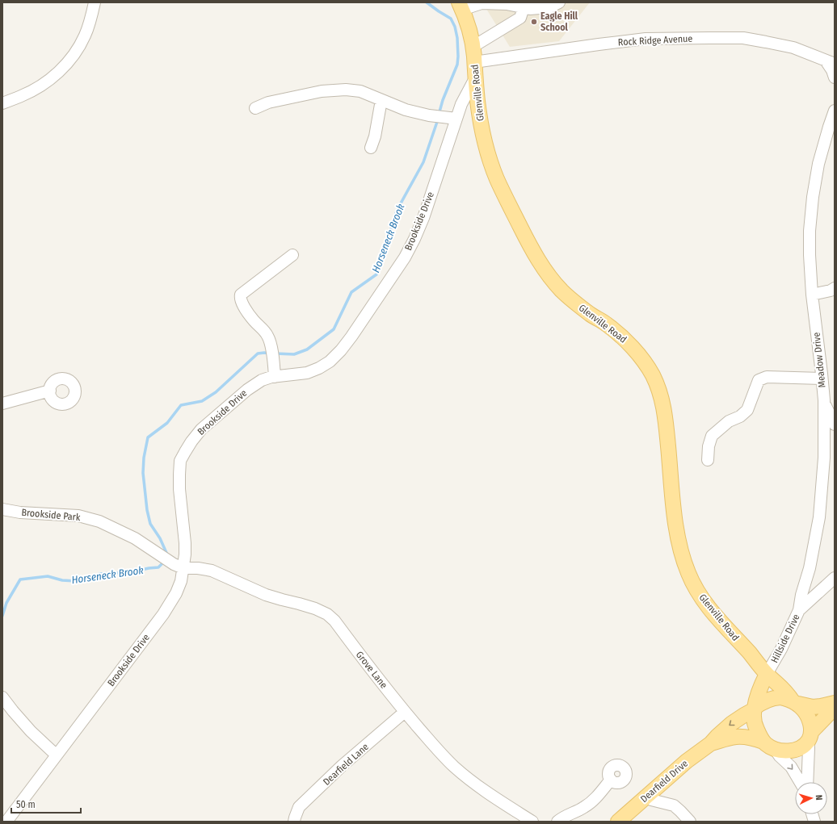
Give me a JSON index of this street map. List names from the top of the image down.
{
  "streets": {
    "main road": ["Glenville Road", "Dearfield Drive"],
    "street": [
      "Rock Ridge Avenue",
      "Brookside Drive",
      "Meadow Drive",
      "Brookside Park",
      "Hillside Drive",
      "Grove Lane",
      "Dearfield Lane"
    ]
  },
  "crossings": [
    ["Rock Ridge Avenue", "Glenville Road"],
    ["Glenville Road", "Brookside Drive"],
    ["Glenville Road", "Hillside Drive"],
    ["Glenville Road", "Dearfield Drive"],
    ["Brookside Drive", "Brookside Park"],
    ["Brookside Drive", "Grove Lane"],
    ["Meadow Drive", "Hillside Drive"],
    ["Brookside Park", "Grove Lane"],
    ["Grove Lane", "Dearfield Lane"]
  ],
  "water": ["Horseneck Brook"],
  "places": ["Eagle Hill School"],
  "scale_bar": "50 m",
  "north": "right"
}
